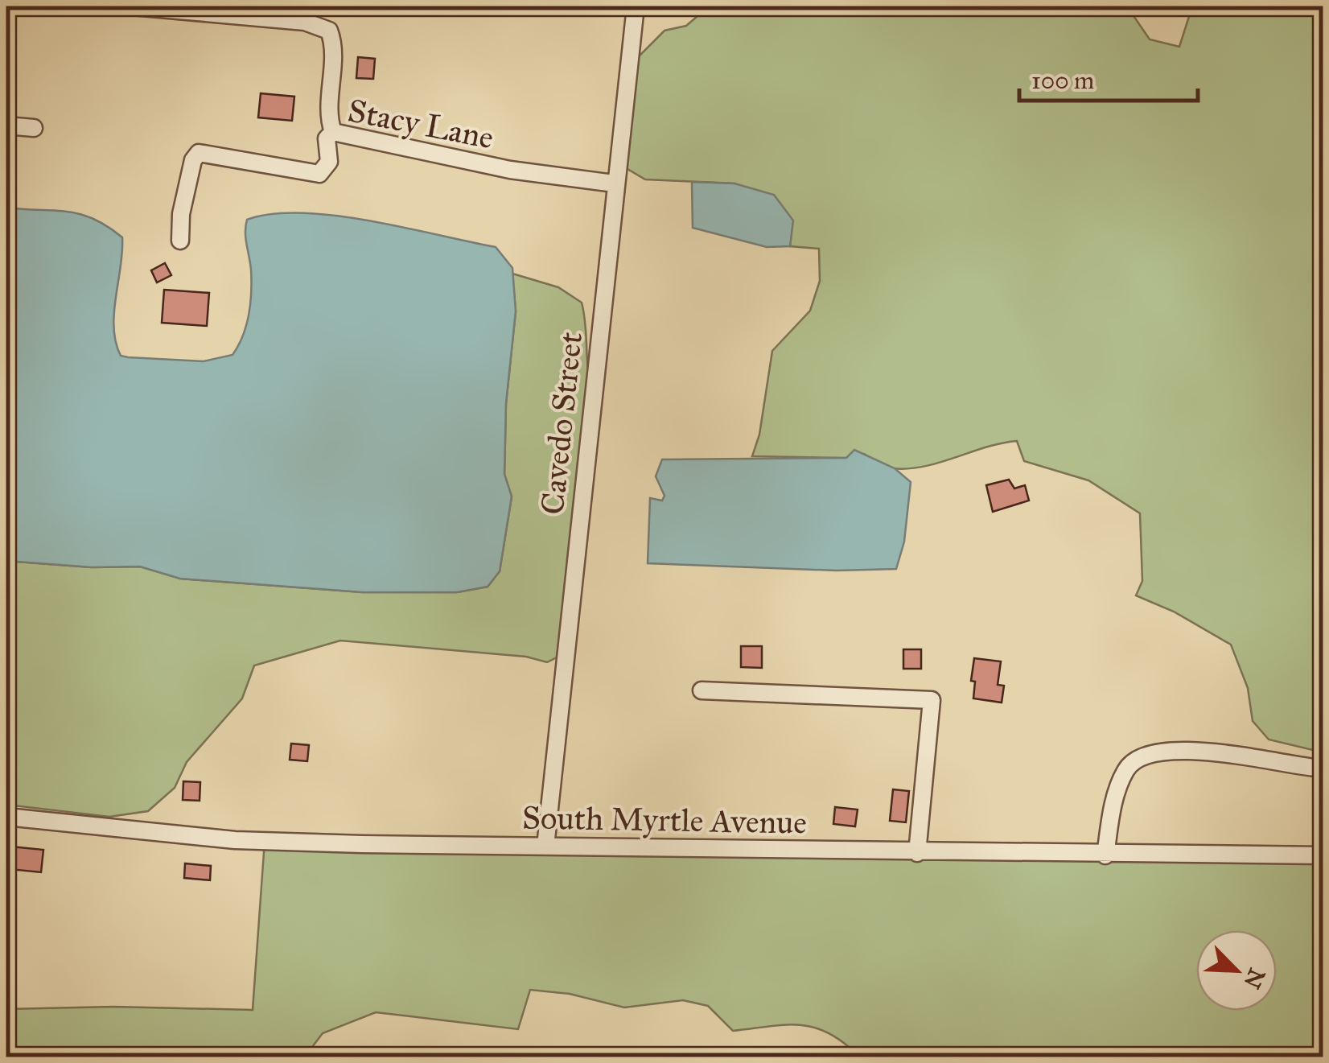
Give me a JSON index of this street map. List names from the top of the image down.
{
  "streets": {
    "street": ["Stacy Lane", "Cavedo Street", "South Myrtle Avenue"]
  },
  "crossings": [
    ["Stacy Lane", "Cavedo Street"],
    ["Cavedo Street", "South Myrtle Avenue"]
  ],
  "scale_bar": "100 m",
  "north": "bottom right"
}
